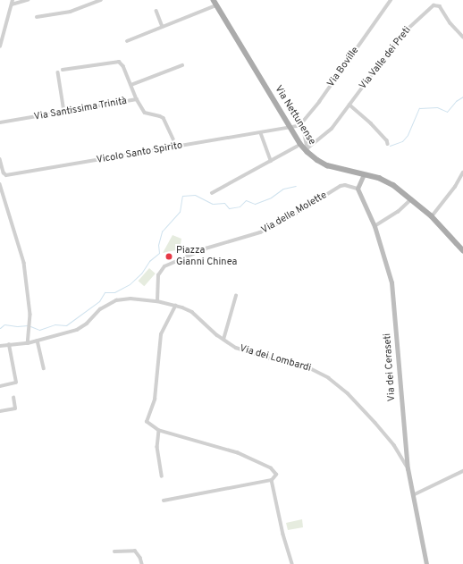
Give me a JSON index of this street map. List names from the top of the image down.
{
  "streets": {
    "main road": ["Via Nettunense"],
    "street": [
      "Via Valle dei Preti",
      "Via Boville",
      "Via Santissima Trinità",
      "Vicolo Santo Spirito",
      "Via delle Molette",
      "Via dei Lombardi",
      "Via dei Ceraseti"
    ]
  },
  "crossings": [
    ["Via Valle dei Preti", "Via Nettunense"],
    ["Via Santissima Trinità", "Vicolo Santo Spirito"],
    ["Via Nettunense", "Vicolo Santo Spirito"],
    ["Via delle Molette", "Via dei Lombardi"],
    ["Via delle Molette", "Via dei Ceraseti"],
    ["Via dei Lombardi", "Via dei Ceraseti"]
  ],
  "places": ["Piazza Gianni Chinea"]
}
